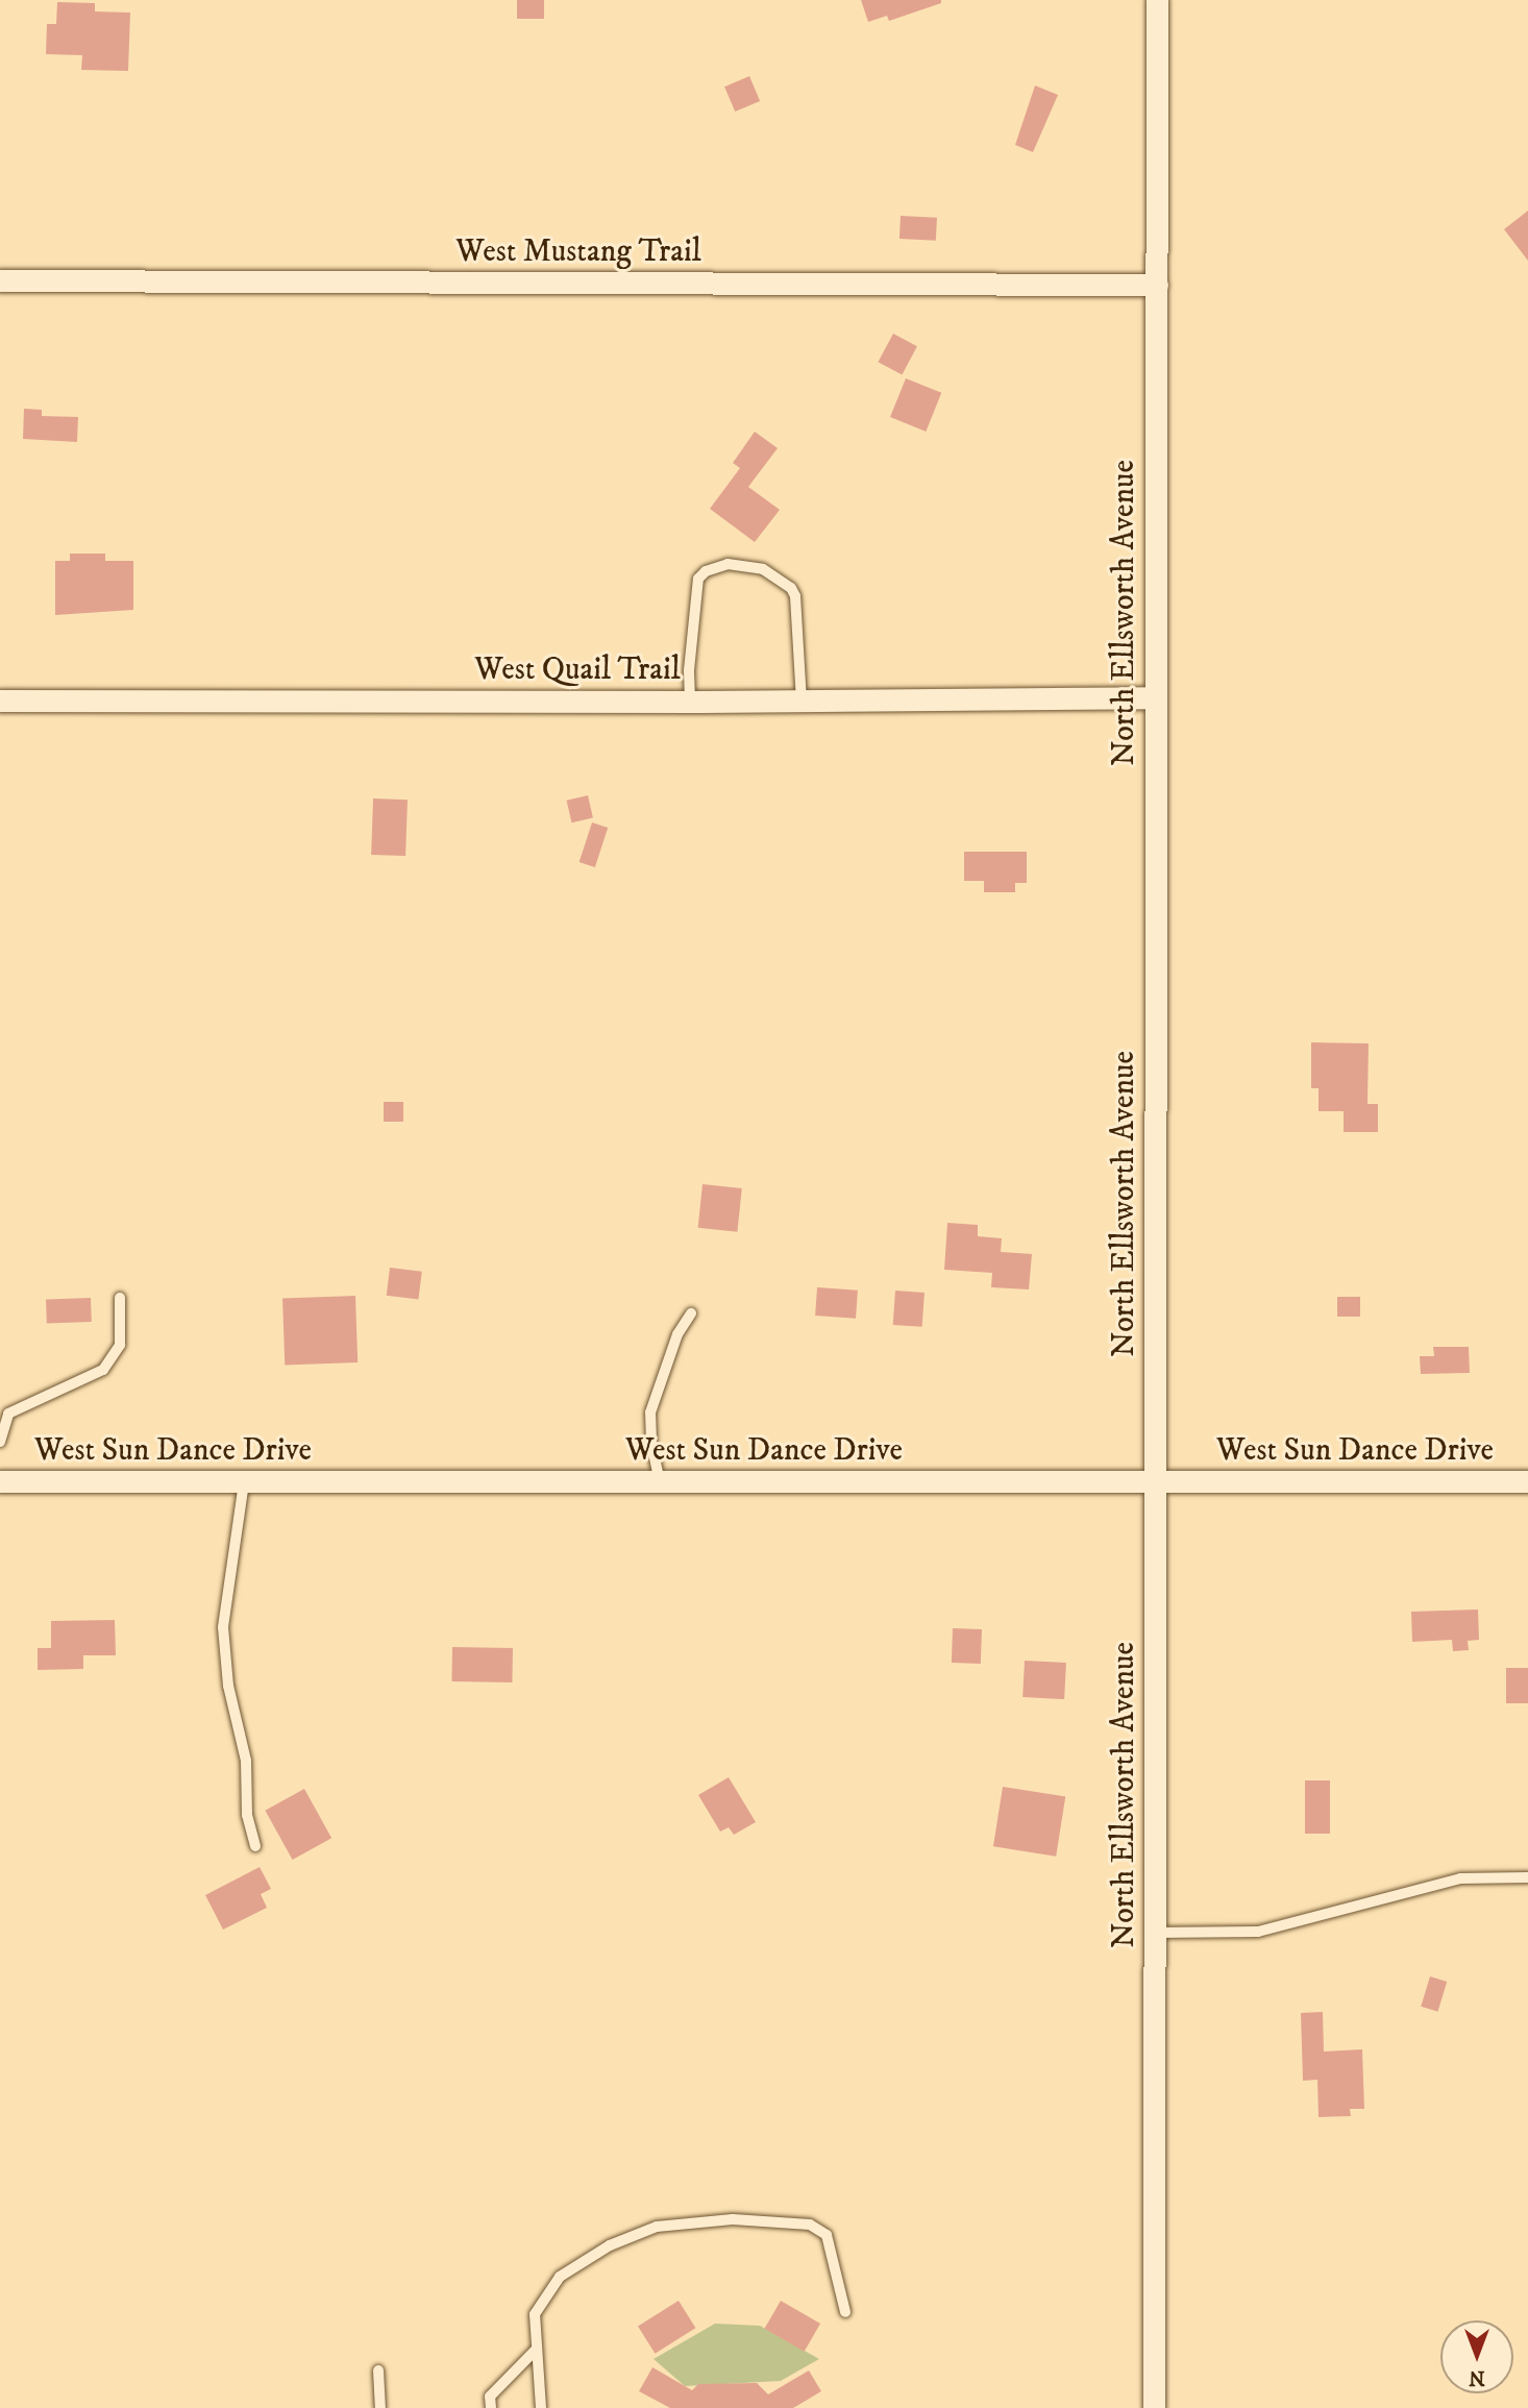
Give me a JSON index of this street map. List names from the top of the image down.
{
  "streets": {
    "street": [
      "West Mustang Trail",
      "North Ellsworth Avenue",
      "West Quail Trail",
      "West Sun Dance Drive"
    ]
  },
  "crossings": [
    ["West Mustang Trail", "North Ellsworth Avenue"],
    ["North Ellsworth Avenue", "West Quail Trail"],
    ["North Ellsworth Avenue", "West Sun Dance Drive"]
  ],
  "north": "bottom"
}
